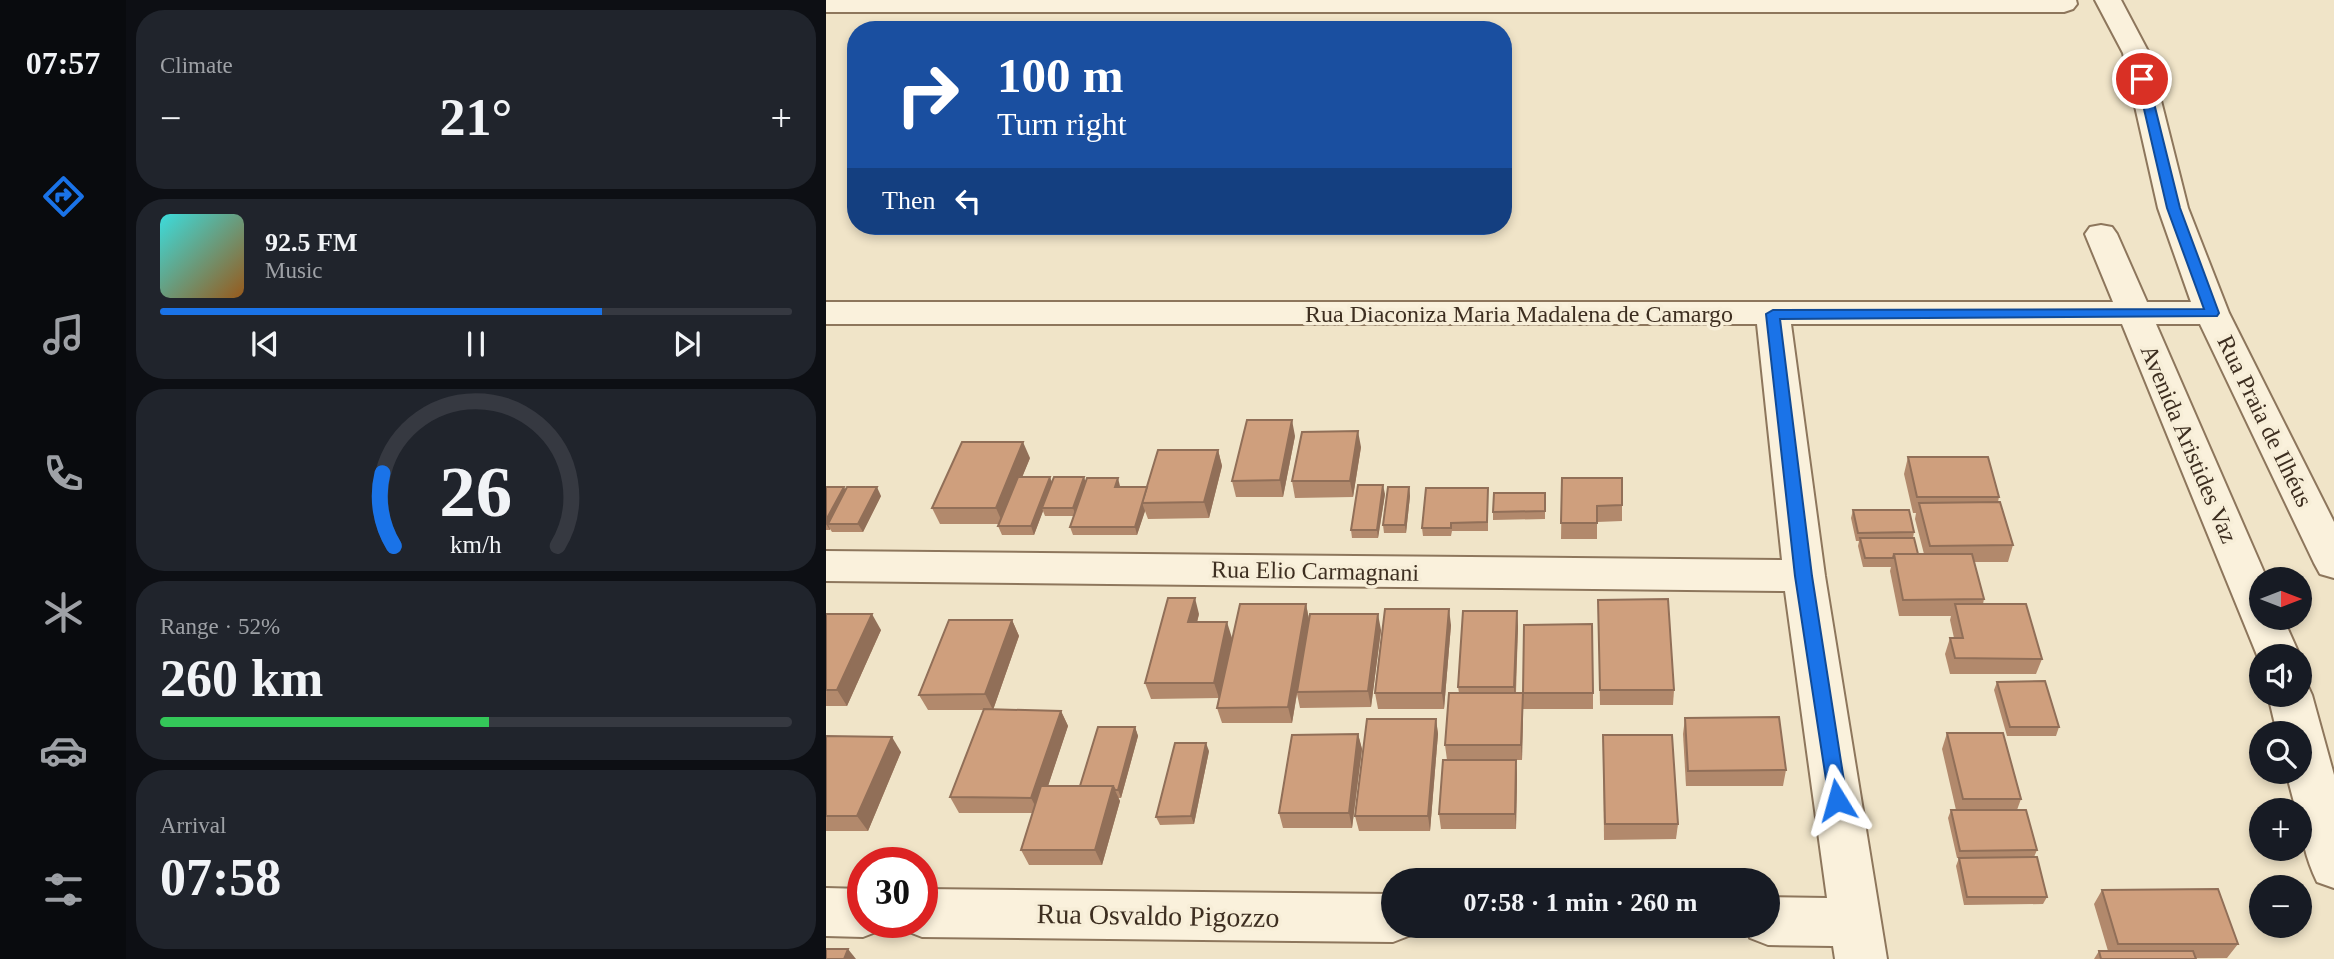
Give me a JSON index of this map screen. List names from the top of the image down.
{
  "streets": {
    "street": [
      "Rua Diaconiza Maria Madalena de Camargo",
      "Rua Praia de Ilhéus",
      "Avenida Aristides Vaz",
      "Rua Elio Carmagnani",
      "Rua Osvaldo Pigozzo"
    ]
  },
  "crossings": [
    ["Rua Diaconiza Maria Madalena de Camargo", "Rua Praia de Ilhéus"],
    ["Rua Diaconiza Maria Madalena de Camargo", "Avenida Aristides Vaz"]
  ],
  "north": "right",
  "page": {
    "tabs": "07:57",
    "tile": [
      "Climate",
      ["Range · 52%", "260 km"],
      ["Arrival", "07:58"]
    ],
    "turn": ["100 m", "Turn right"],
    "heat": ["−", "21°", "+"],
    "then": "Then",
    "song": ["92.5 FM", "Music"],
    "map_buttons": ["+", "−"],
    "limit": "30",
    "trip": "07:58 · 1 min · 260 m",
    "gauge": ["26", "km/h"]
  }
}
